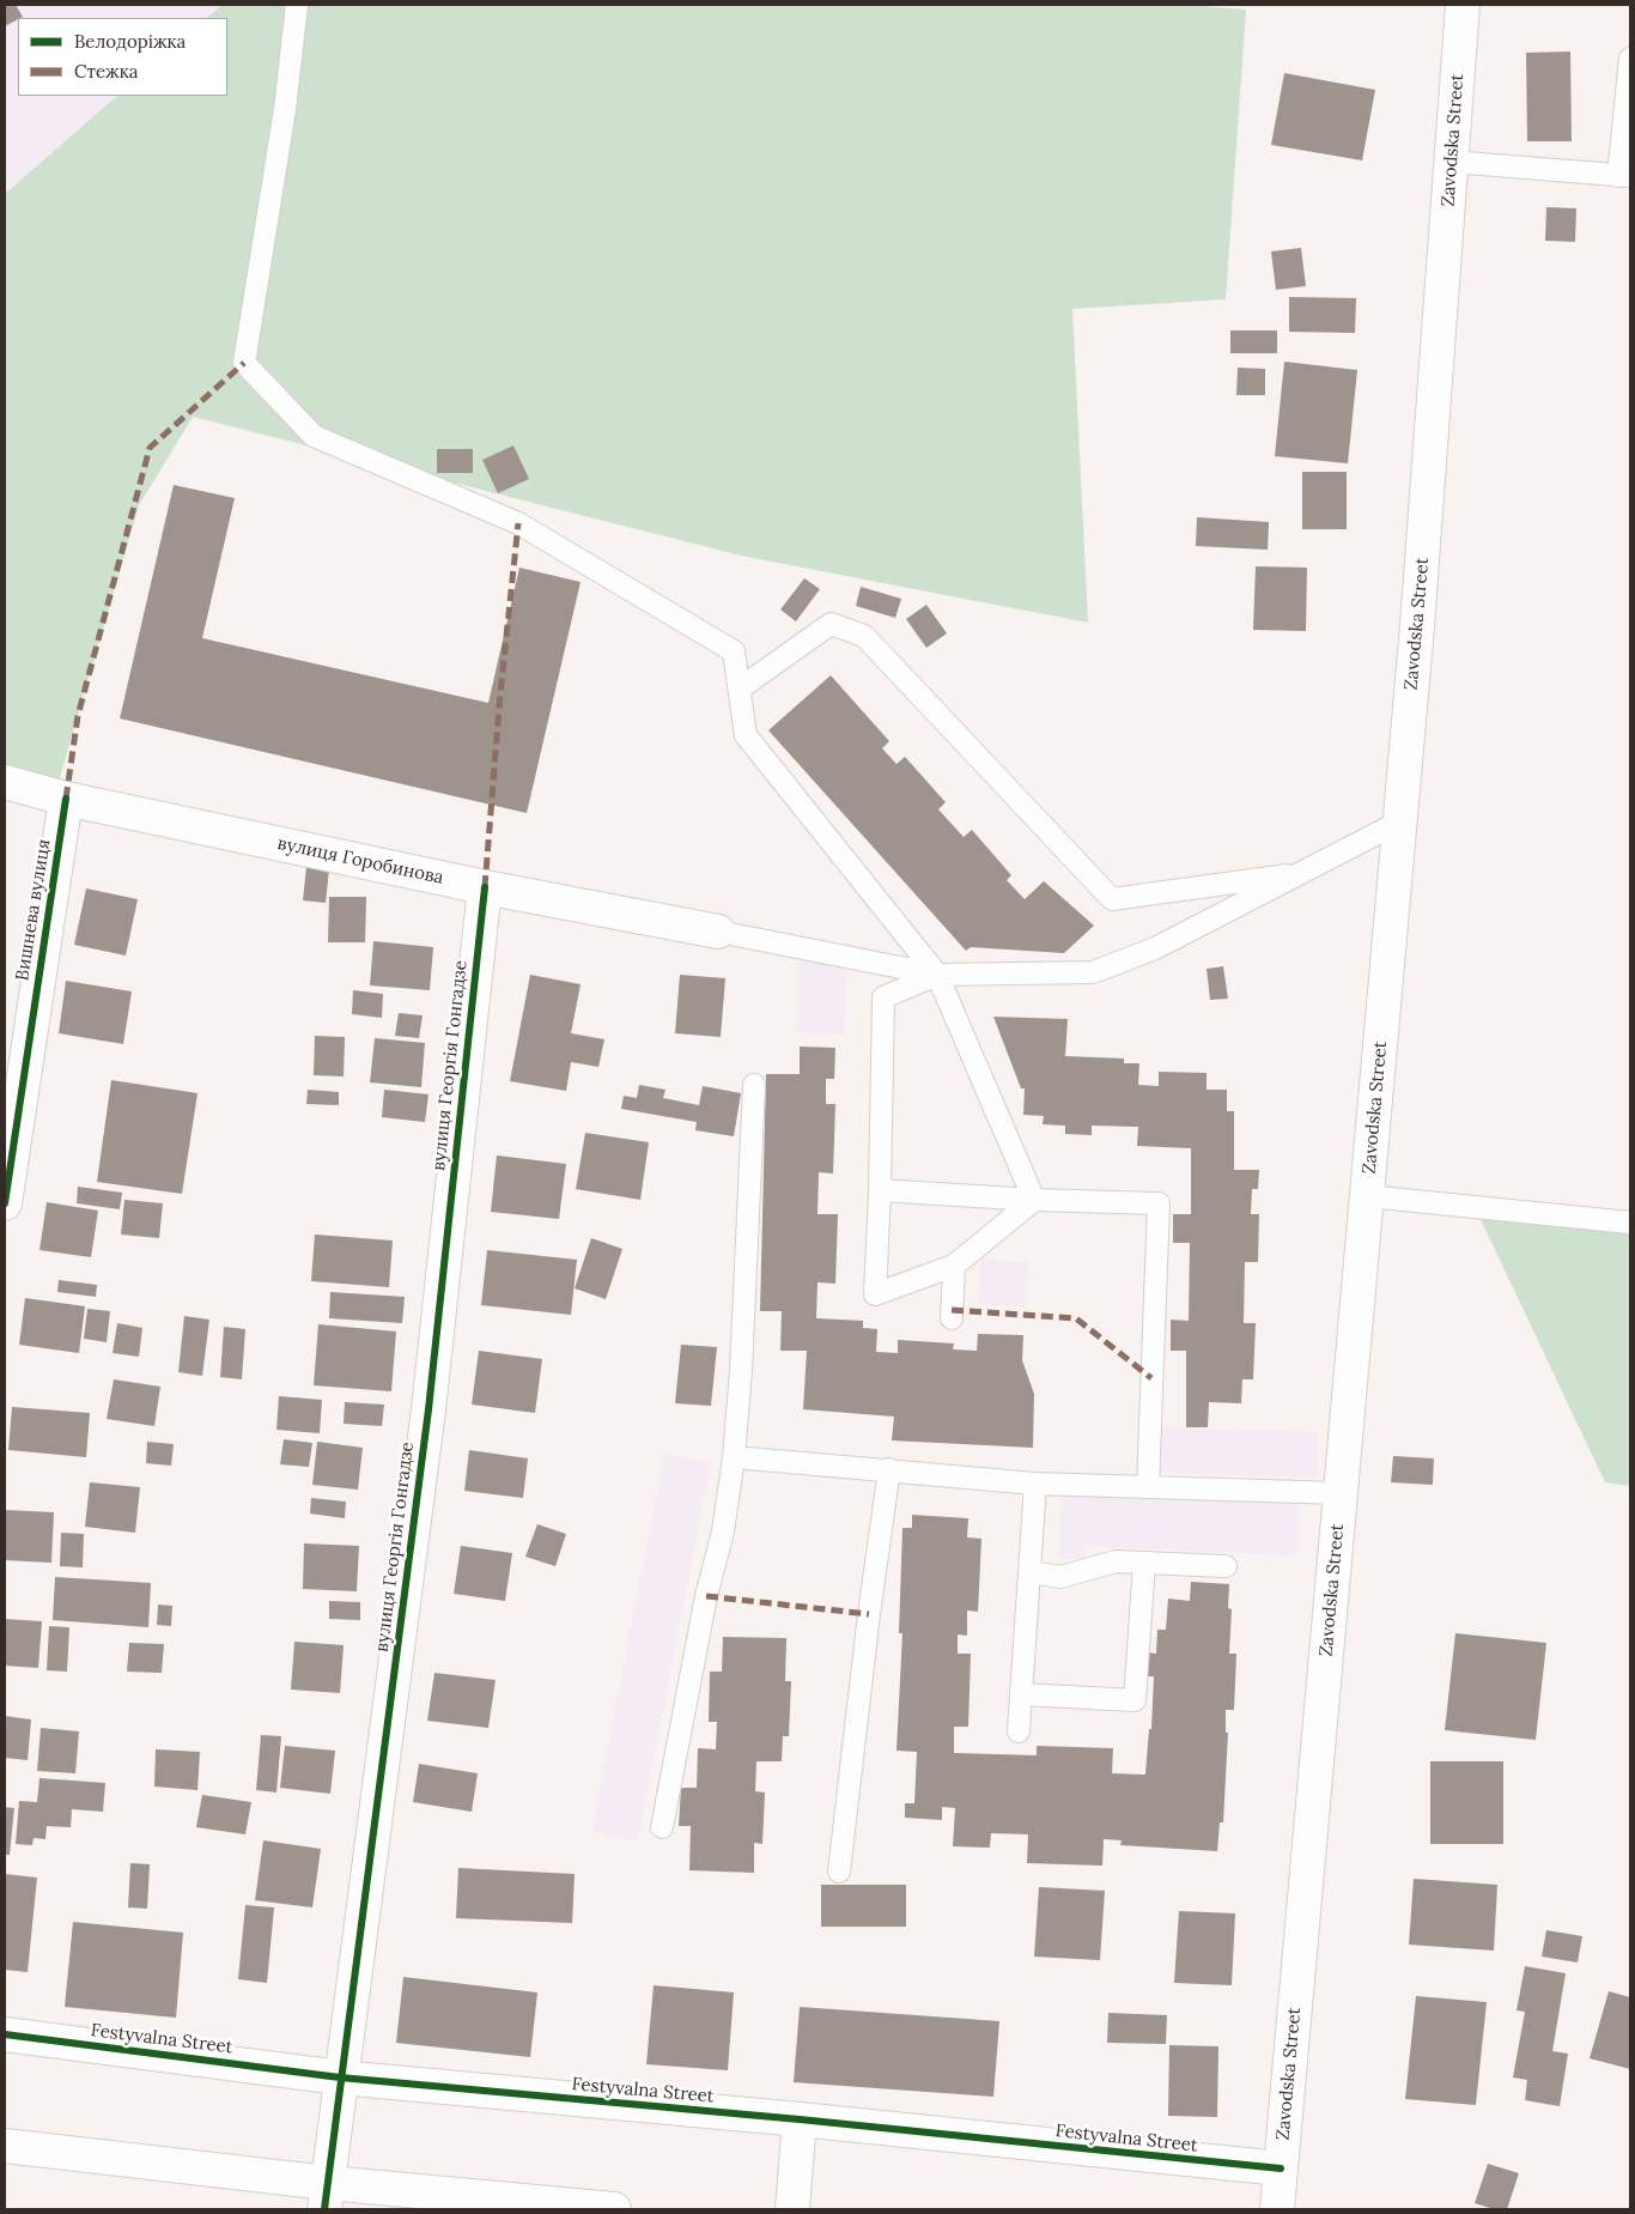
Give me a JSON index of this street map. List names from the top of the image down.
{
  "streets": {
    "street": [
      "Zavodska Street",
      "вулиця Горобинова",
      "Вишнева вулиця",
      "вулиця Георгія Гонгадзе",
      "Festyvalna Street"
    ]
  },
  "crossings": [
    ["Zavodska Street", "Festyvalna Street"],
    ["вулиця Горобинова", "Вишнева вулиця"],
    ["вулиця Горобинова", "вулиця Георгія Гонгадзе"],
    ["вулиця Георгія Гонгадзе", "Festyvalna Street"]
  ],
  "legend": ["Велодоріжка", "Стежка"]
}
